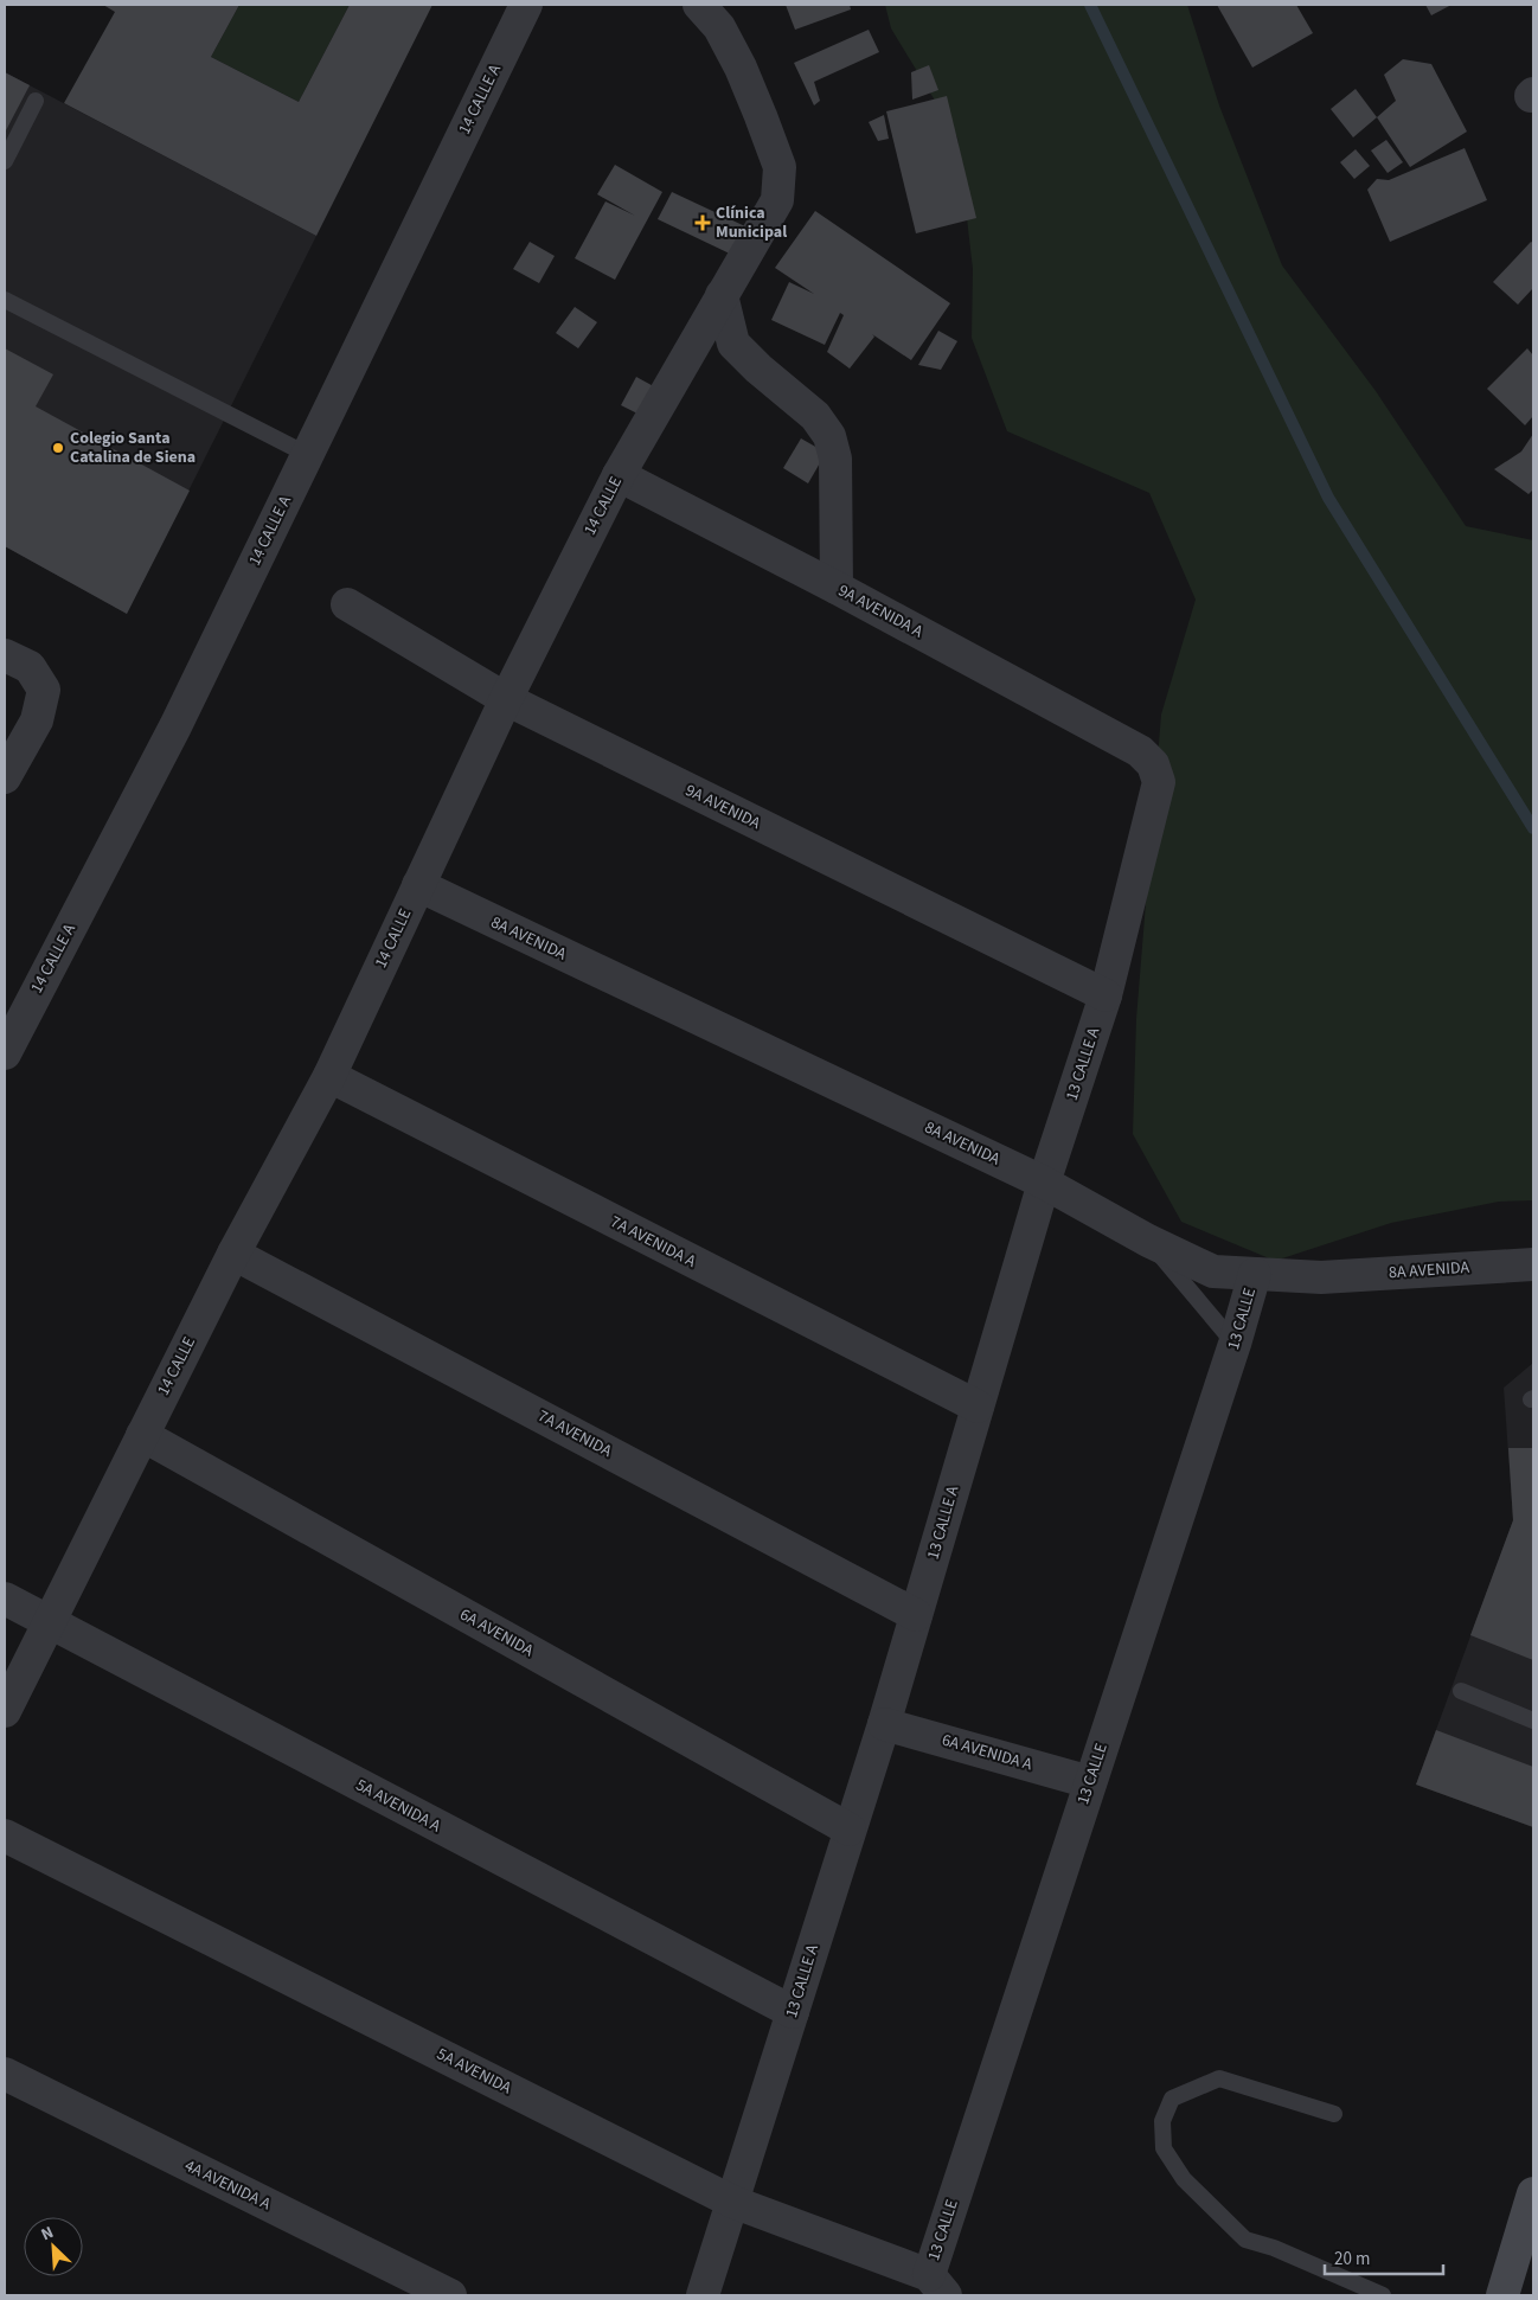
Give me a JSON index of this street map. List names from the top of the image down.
{
  "streets": {
    "street": [
      "14 CALLE A",
      "14 CALLE",
      "9A AVENIDA A",
      "9A AVENIDA",
      "8A AVENIDA",
      "13 CALLE A",
      "7A AVENIDA A",
      "13 CALLE",
      "7A AVENIDA",
      "6A AVENIDA",
      "6A AVENIDA A",
      "5A AVENIDA A",
      "5A AVENIDA",
      "4A AVENIDA A"
    ]
  },
  "crossings": [
    ["14 CALLE", "9A AVENIDA A"],
    ["14 CALLE", "9A AVENIDA"],
    ["14 CALLE", "8A AVENIDA"],
    ["14 CALLE", "7A AVENIDA A"],
    ["14 CALLE", "7A AVENIDA"],
    ["14 CALLE", "6A AVENIDA"],
    ["14 CALLE", "5A AVENIDA A"],
    ["9A AVENIDA A", "13 CALLE A"],
    ["9A AVENIDA", "13 CALLE A"],
    ["8A AVENIDA", "13 CALLE A"],
    ["8A AVENIDA", "13 CALLE"],
    ["13 CALLE A", "7A AVENIDA A"],
    ["13 CALLE A", "7A AVENIDA"],
    ["13 CALLE A", "6A AVENIDA"],
    ["13 CALLE A", "6A AVENIDA A"],
    ["13 CALLE A", "5A AVENIDA A"],
    ["13 CALLE A", "5A AVENIDA"],
    ["13 CALLE", "6A AVENIDA A"],
    ["13 CALLE", "5A AVENIDA"]
  ],
  "places": {
    "health": ["Clínica Municipal"],
    "other": ["Colegio Santa Catalina de Siena"]
  },
  "scale_bar": "20 m",
  "north": "top left"
}
